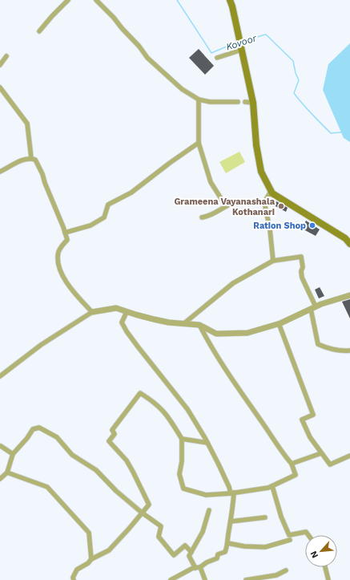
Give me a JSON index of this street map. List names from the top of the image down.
{
  "water": ["Kovoor"],
  "places": ["Grameena Vayanashala Kothanari", "Ration Shop"],
  "north": "bottom left"
}
